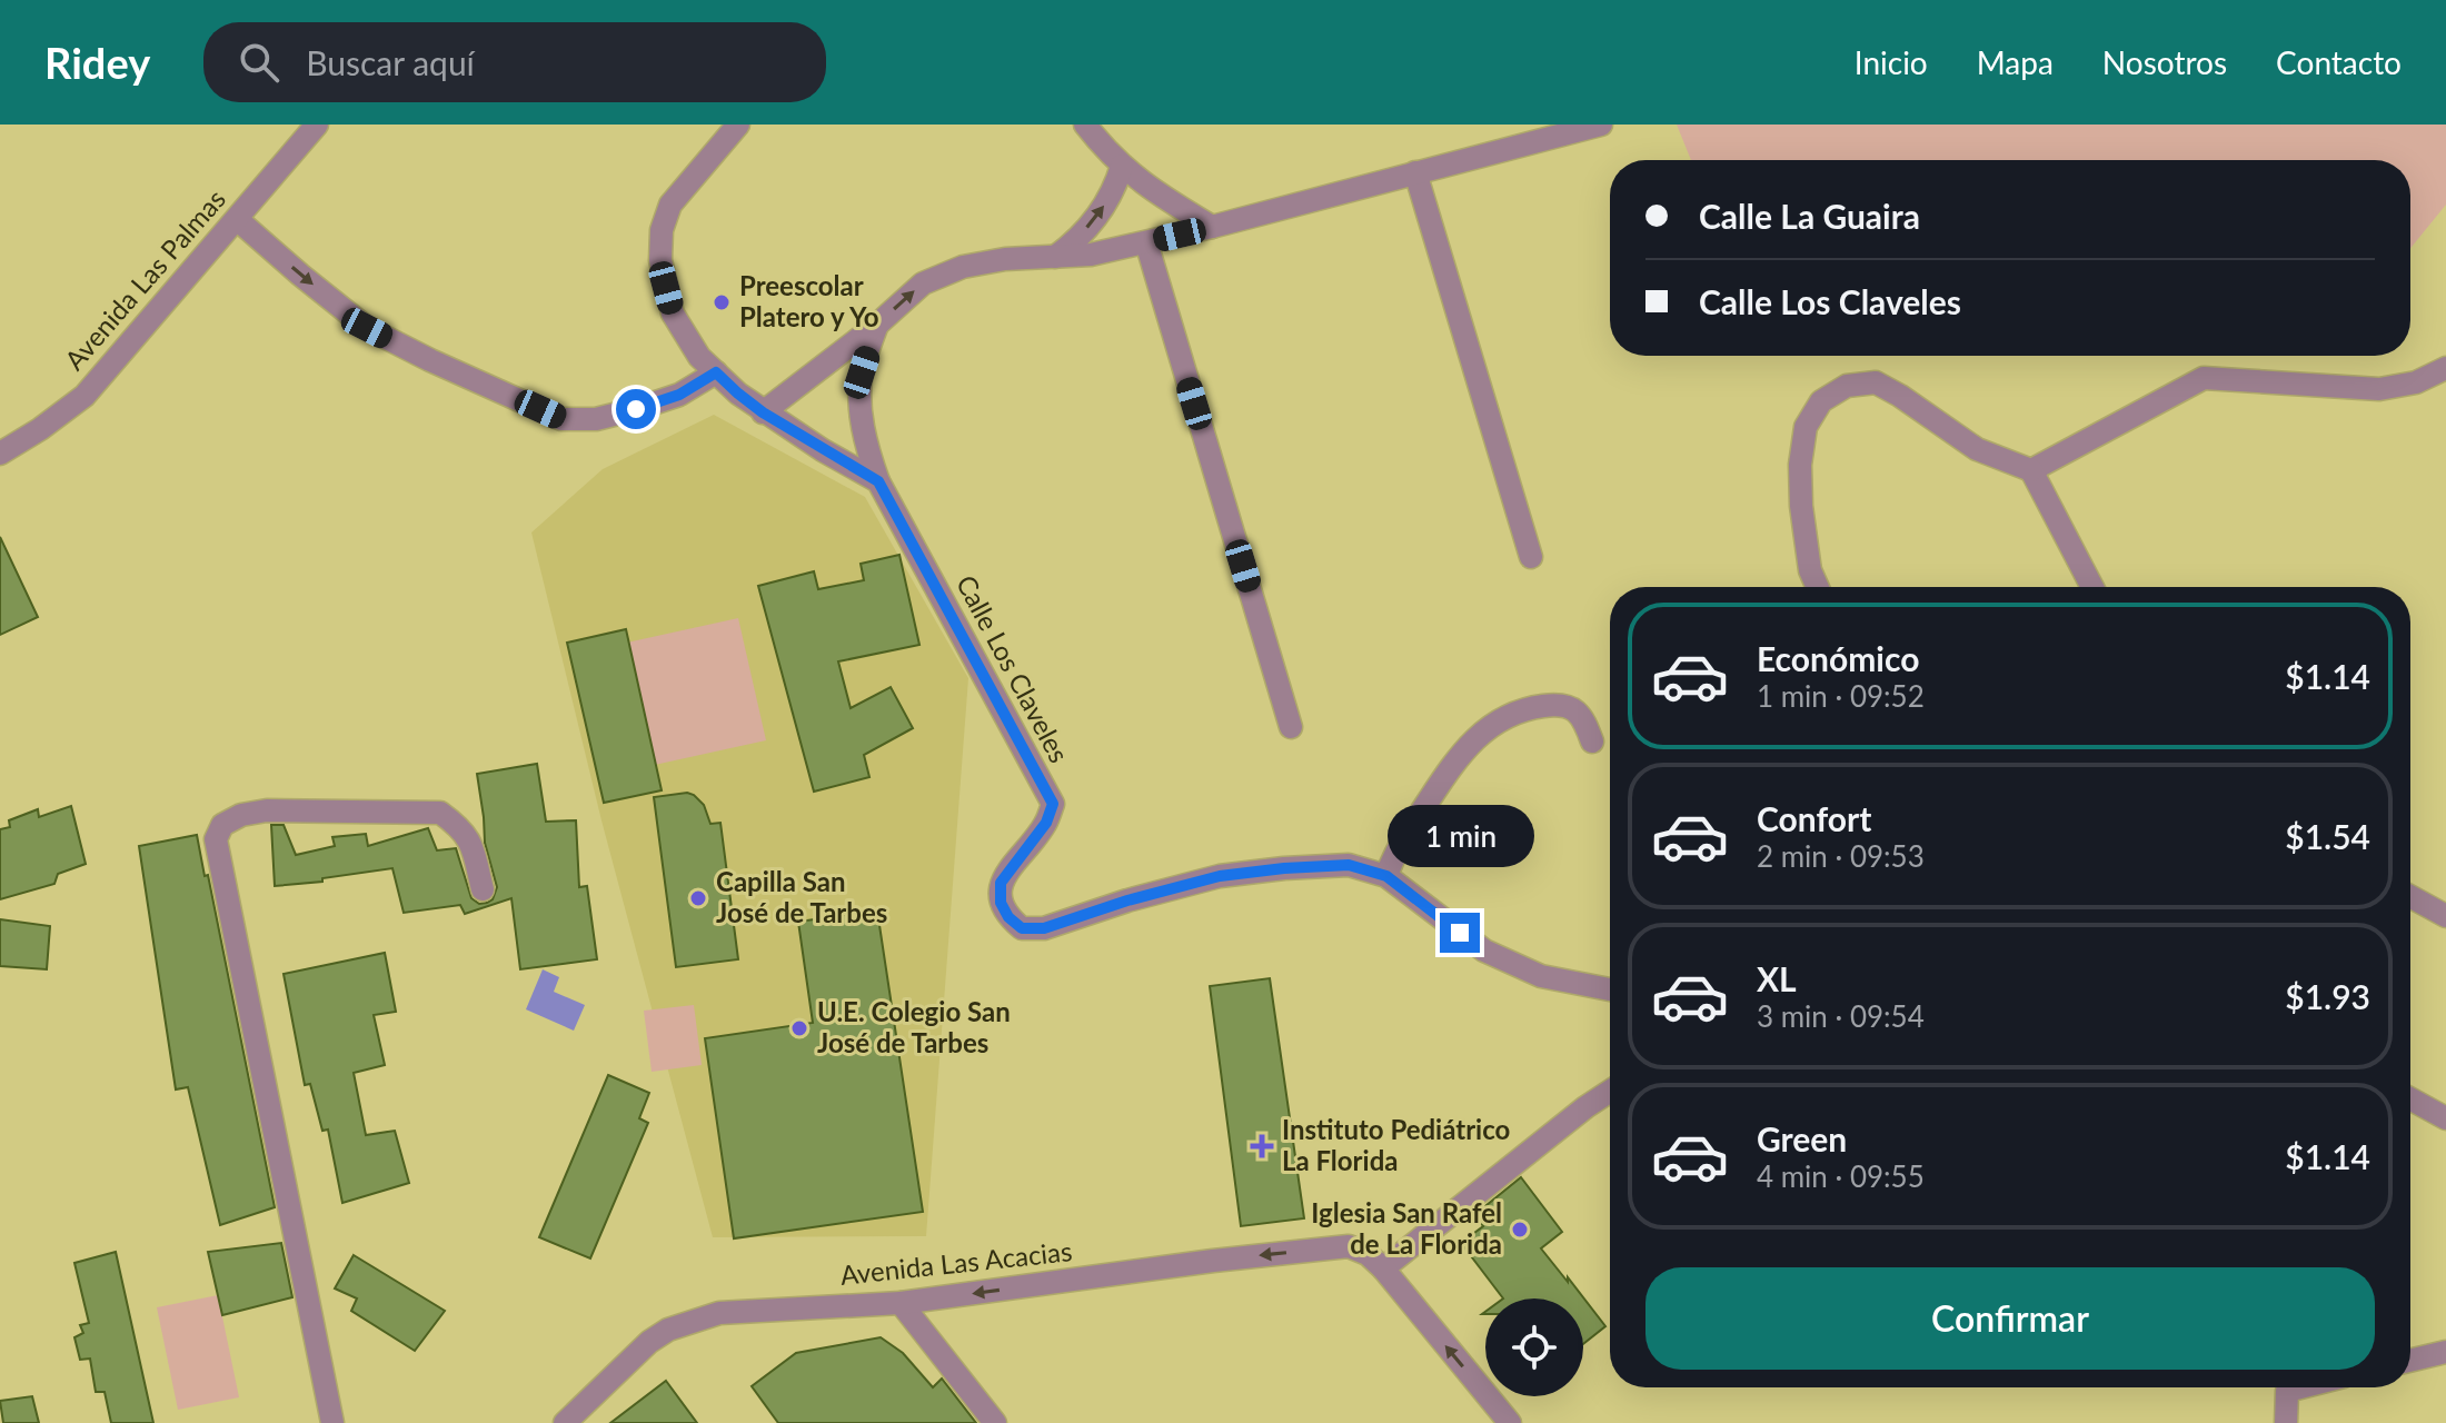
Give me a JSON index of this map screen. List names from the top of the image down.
{
  "streets": {
    "street": ["Avenida Las Palmas", "Calle Los Claveles", "Avenida Las Acacias"]
  },
  "one_way": ["Avenida Las Acacias"],
  "places": {
    "other": [
      "Preescolar Platero y Yo",
      "Capilla San José de Tarbes",
      "U.E. Colegio San José de Tarbes",
      "Iglesia San Rafel de La Florida"
    ],
    "health": ["Instituto Pediátrico La Florida"]
  },
  "page": {
    "header": "Ridey",
    "search": "Buscar aquí",
    "nav": [
      "Inicio",
      "Mapa",
      "Nosotros",
      "Contacto"
    ],
    "banner": ["Calle La Guaira", "Calle Los Claveles"],
    "list": [
      {
        "name": "Económico",
        "note": "1 min · 09:52",
        "value": "$1.14"
      },
      {
        "name": "Confort",
        "note": "2 min · 09:53",
        "value": "$1.54"
      },
      {
        "name": "XL",
        "note": "3 min · 09:54",
        "value": "$1.93"
      },
      {
        "name": "Green",
        "note": "4 min · 09:55",
        "value": "$1.14"
      }
    ],
    "bubble": "1 min",
    "buttons": "Confirmar"
  }
}
